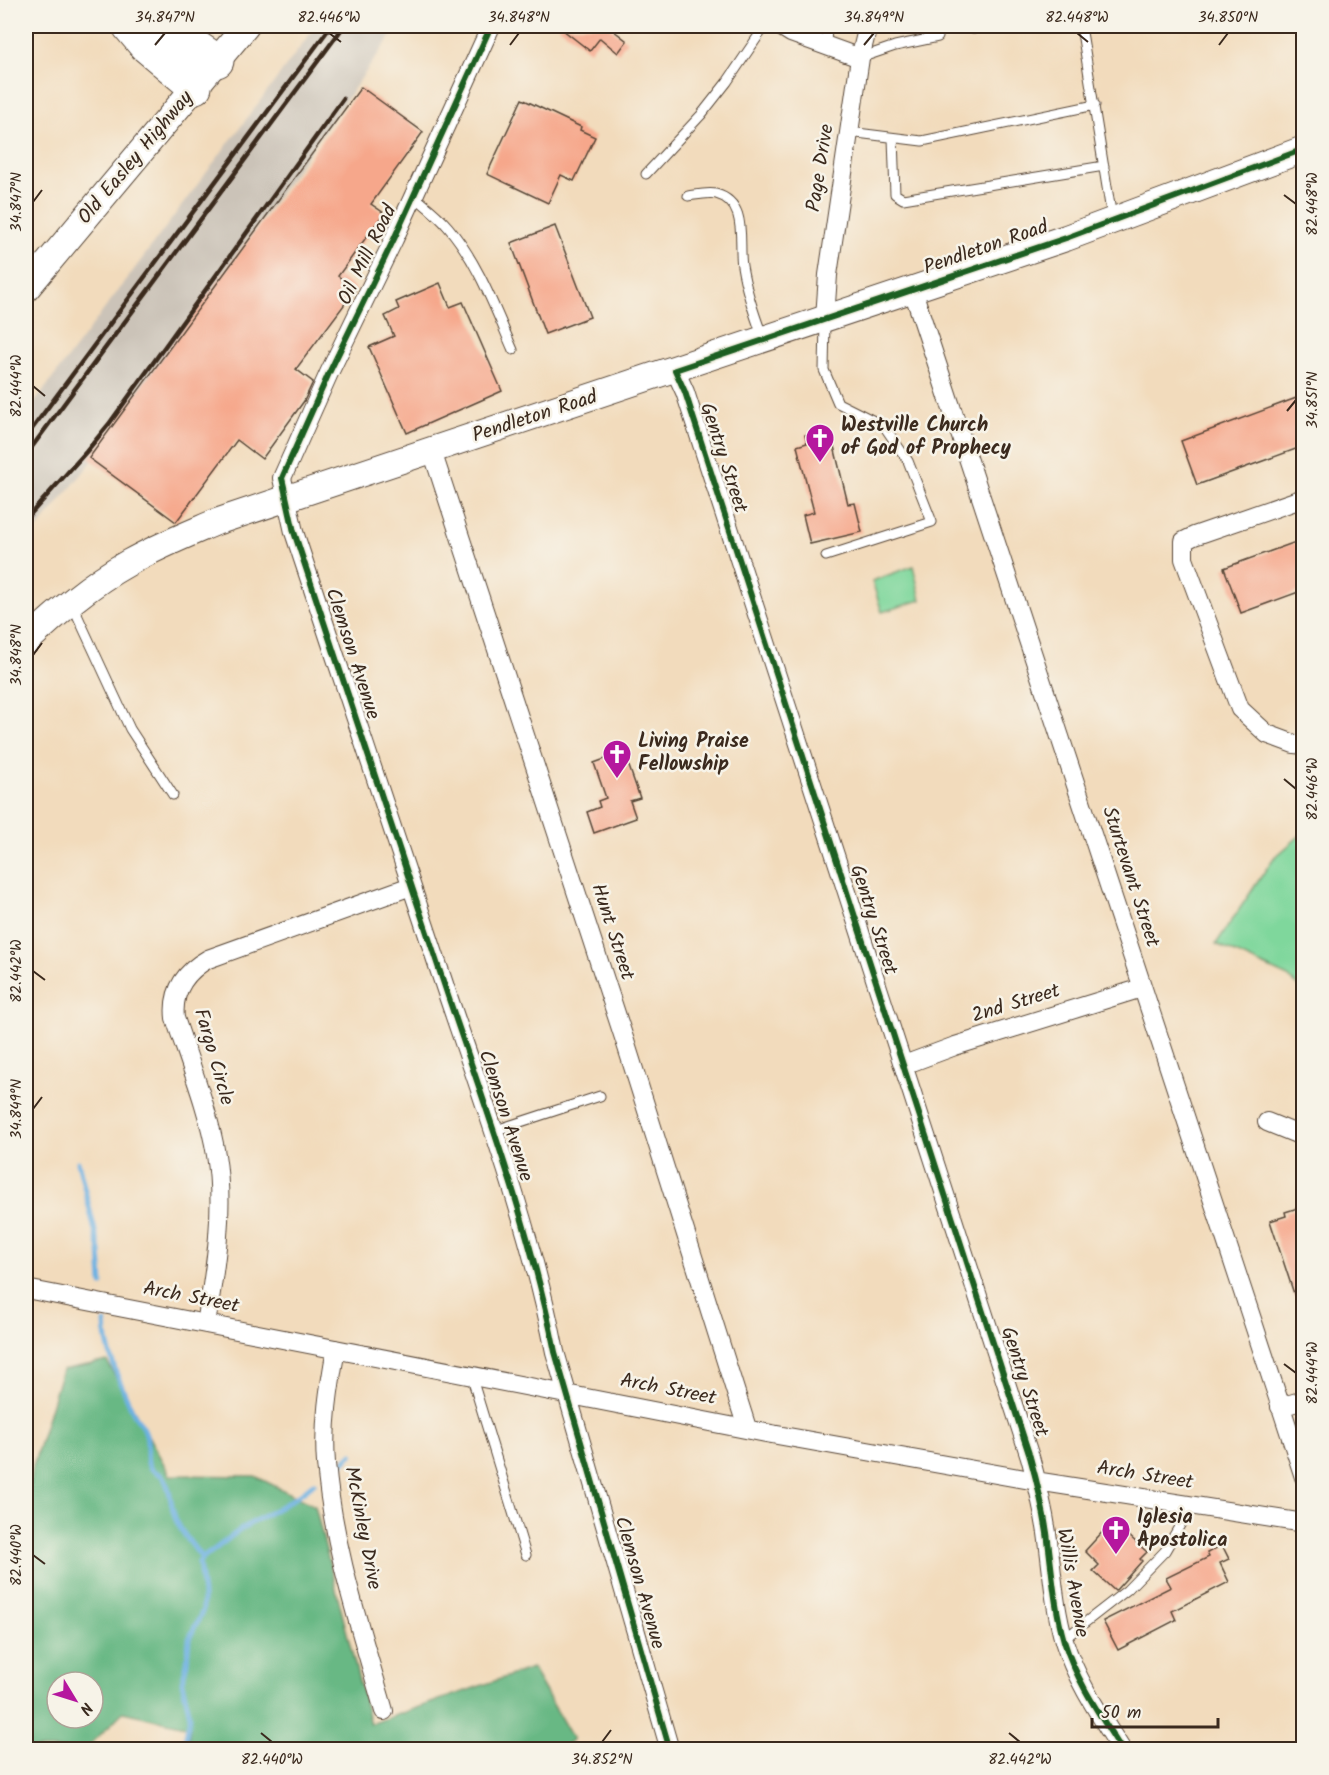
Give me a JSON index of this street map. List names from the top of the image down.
{
  "streets": {
    "street": [
      "Old Easley Highway",
      "Page Drive",
      "Pendleton Road",
      "Oil Mill Road",
      "Gentry Street",
      "Clemson Avenue",
      "Sturtevant Street",
      "Hunt Street",
      "2nd Street",
      "Fargo Circle",
      "Arch Street",
      "McKinley Drive",
      "Willis Avenue"
    ]
  },
  "crossings": [
    ["Page Drive", "Pendleton Road"],
    ["Pendleton Road", "Oil Mill Road"],
    ["Pendleton Road", "Gentry Street"],
    ["Pendleton Road", "Clemson Avenue"],
    ["Pendleton Road", "Sturtevant Street"],
    ["Pendleton Road", "Hunt Street"],
    ["Oil Mill Road", "Clemson Avenue"],
    ["Gentry Street", "2nd Street"],
    ["Gentry Street", "Arch Street"],
    ["Gentry Street", "Willis Avenue"],
    ["Clemson Avenue", "Fargo Circle"],
    ["Clemson Avenue", "Arch Street"],
    ["Sturtevant Street", "2nd Street"],
    ["Hunt Street", "Arch Street"],
    ["Fargo Circle", "Arch Street"],
    ["Arch Street", "McKinley Drive"],
    ["Arch Street", "Willis Avenue"]
  ],
  "places": {
    "church": ["Westville Church of God of Prophecy", "Living Praise Fellowship", "Iglesia Apostolica"]
  },
  "scale_bar": "50 m",
  "north": "bottom right",
  "coordinates": [
    "34.847°N",
    "82.446°W",
    "34.848°N",
    "34.849°N",
    "82.448°W",
    "34.850°N",
    "82.444°W",
    "34.851°N",
    "82.442°W",
    "82.440°W",
    "34.852°N"
  ]
}
